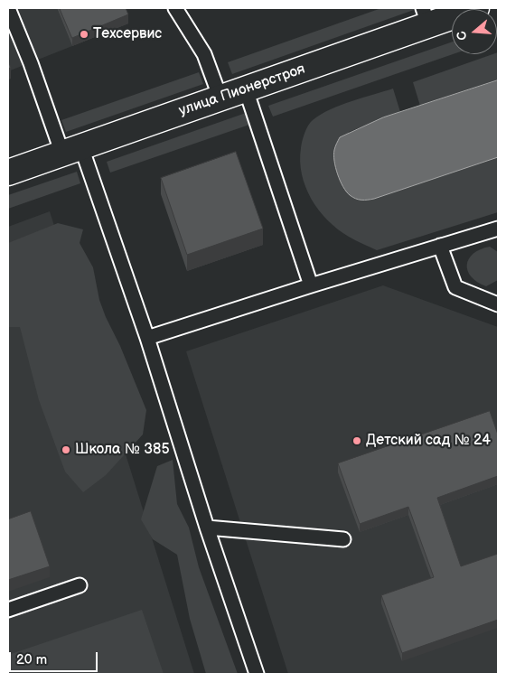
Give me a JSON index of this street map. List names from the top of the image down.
{
  "streets": {
    "street": ["улица Пионерстроя"]
  },
  "places": ["Техсервис", "Детский сад № 24", "Школа № 385"],
  "scale_bar": "20 m",
  "north": "left"
}
